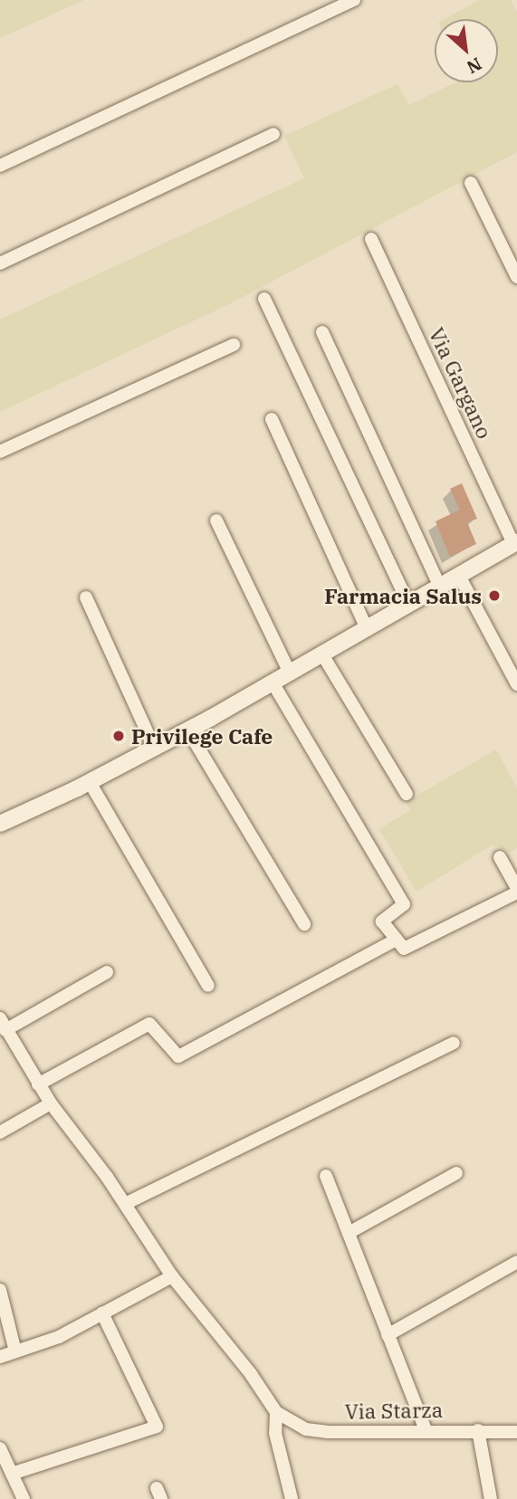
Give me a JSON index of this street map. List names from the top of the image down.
{
  "streets": {
    "street": ["Via Gargano", "Via Starza"]
  },
  "places": ["Farmacia Salus", "Privilege Cafe"],
  "north": "bottom right"
}
